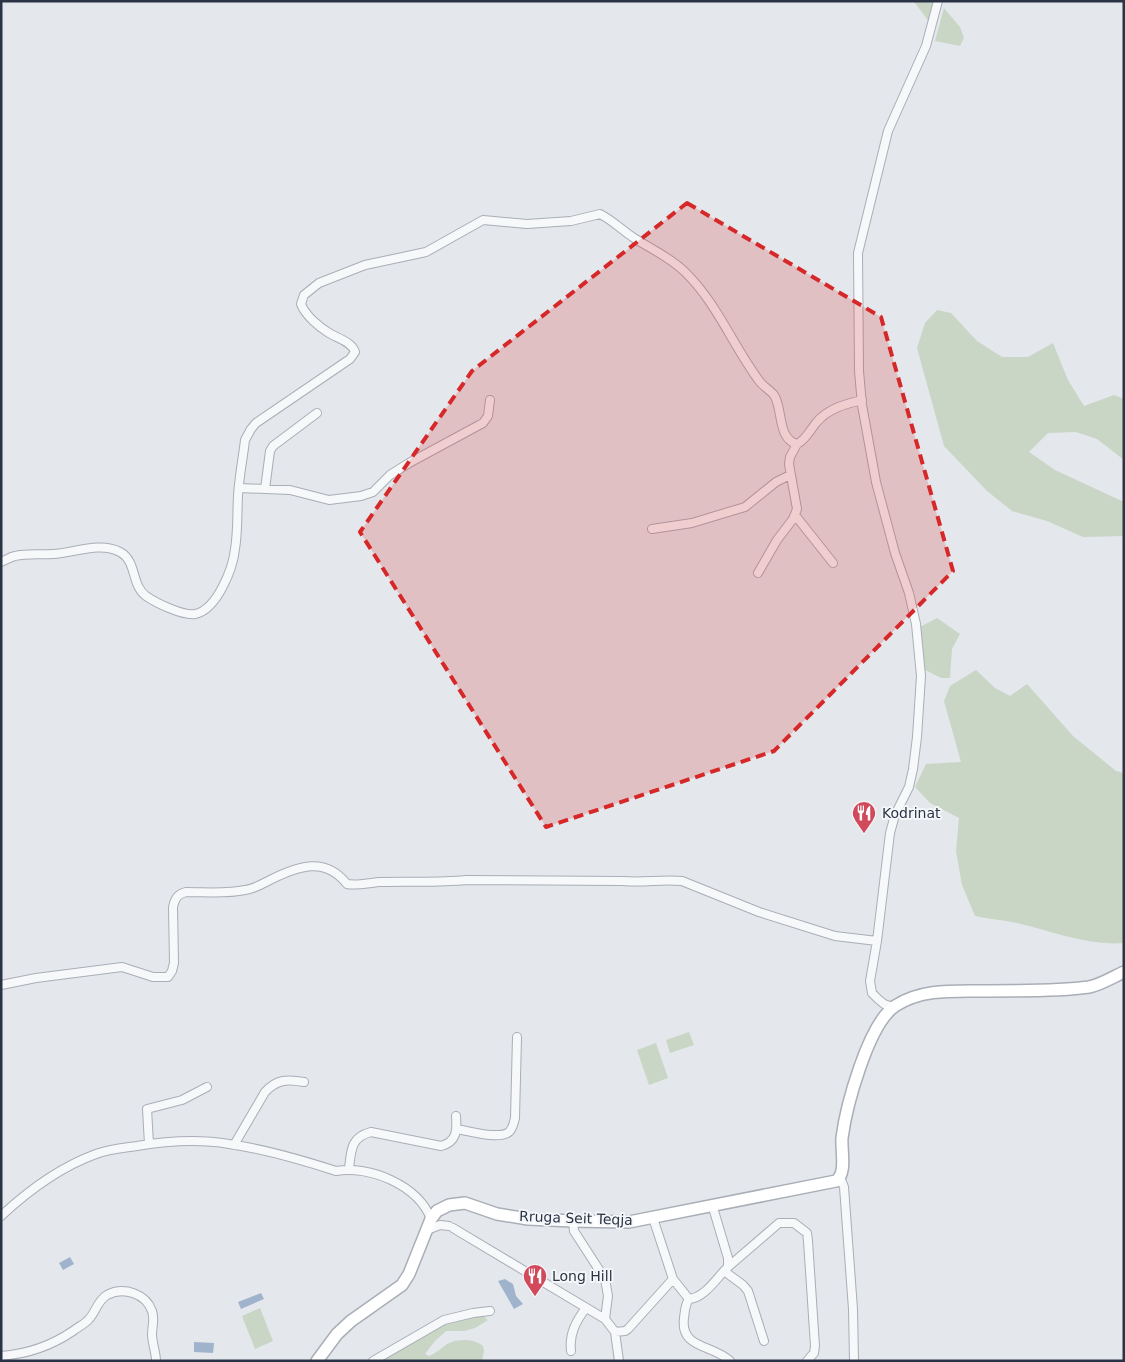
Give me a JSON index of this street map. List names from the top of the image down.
{
  "streets": {
    "main road": ["Rruga Seit Teqja"]
  },
  "places": {
    "restaurant": ["Kodrinat", "Long Hill"]
  }
}
